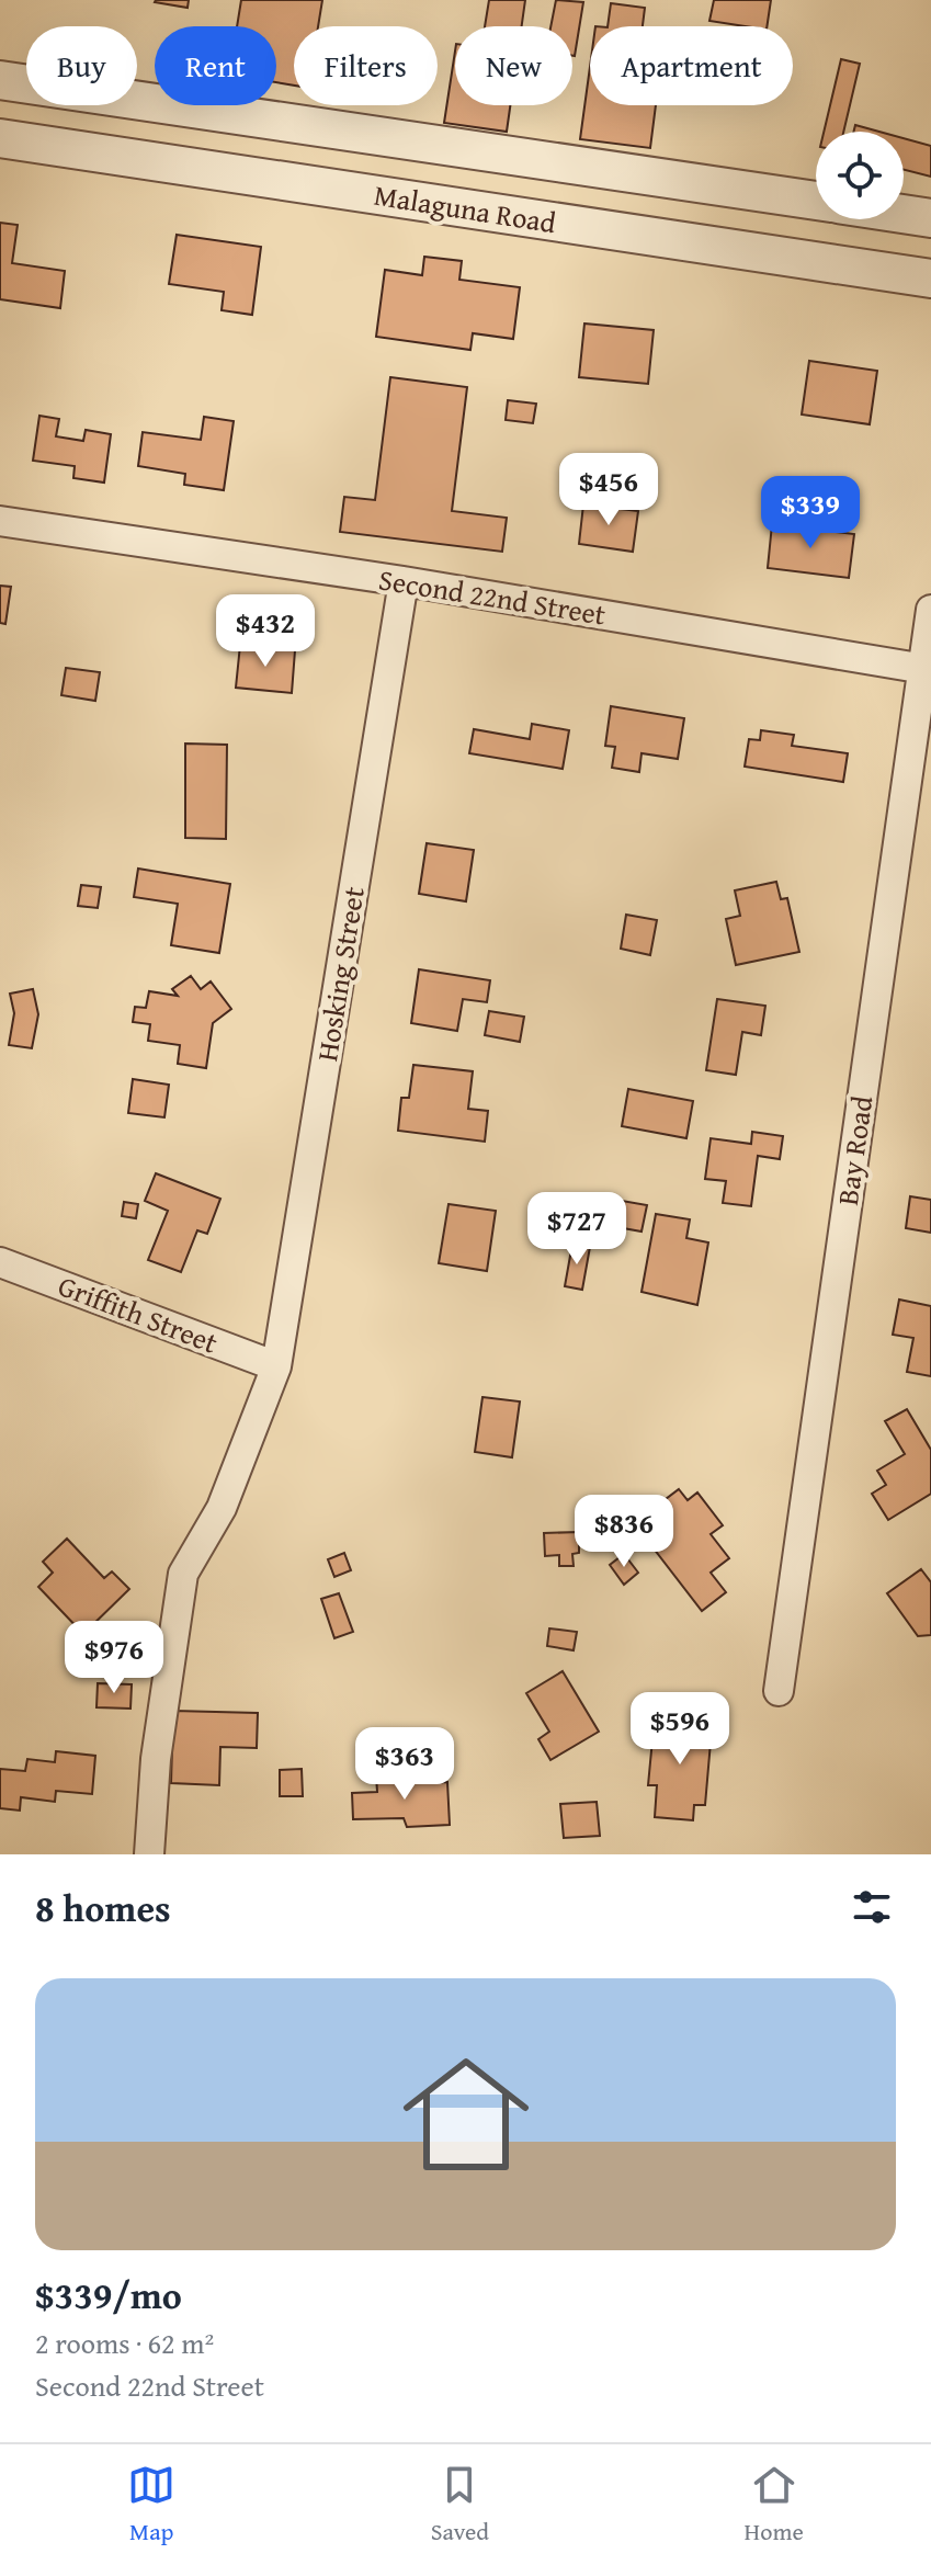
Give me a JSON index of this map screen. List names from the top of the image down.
{
  "streets": {
    "street": [
      "Malaguna Road",
      "Second 22nd Street",
      "Hosking Street",
      "Bay Road",
      "Griffith Street"
    ]
  },
  "crossings": [
    ["Second 22nd Street", "Hosking Street"],
    ["Second 22nd Street", "Bay Road"],
    ["Hosking Street", "Griffith Street"]
  ],
  "page": {
    "chip": [
      "Buy",
      "Rent",
      "Filters",
      "New",
      "Apartment"
    ],
    "price": [
      "$456",
      "$339",
      "$432",
      "$727",
      "$836",
      "$976",
      "$596",
      "$363"
    ],
    "heading": "8 homes",
    "list": [
      {
        "name": "$339/mo",
        "note": "2 rooms · 62 m² · Second 22nd Street"
      }
    ],
    "tabs": ["Map", "Saved", "Home"]
  }
}
